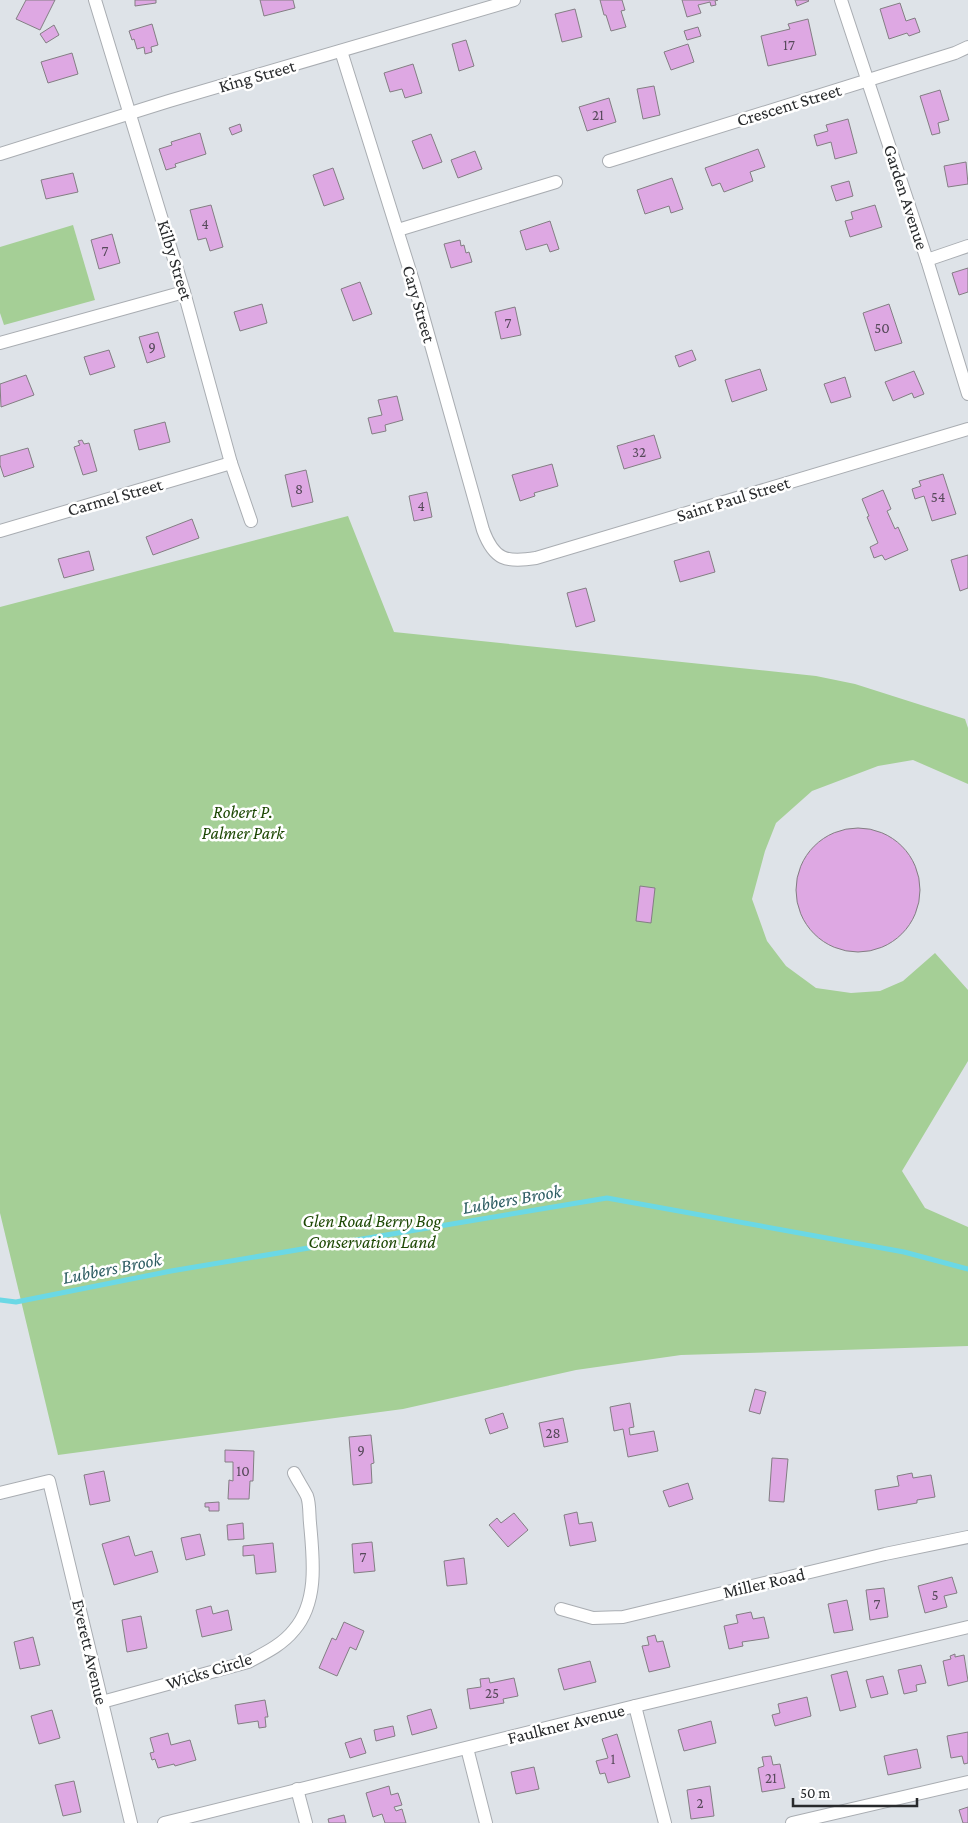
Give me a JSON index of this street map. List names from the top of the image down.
{
  "streets": {
    "street": [
      "King Street",
      "Crescent Street",
      "Garden Avenue",
      "Kilby Street",
      "Cary Street",
      "Carmel Street",
      "Saint Paul Street",
      "Miller Road",
      "Everett Avenue",
      "Wicks Circle",
      "Faulkner Avenue"
    ]
  },
  "crossings": [
    ["King Street", "Kilby Street"],
    ["King Street", "Cary Street"],
    ["Crescent Street", "Garden Avenue"],
    ["Kilby Street", "Carmel Street"],
    ["Cary Street", "Saint Paul Street"],
    ["Everett Avenue", "Wicks Circle"]
  ],
  "water": ["Lubbers Brook"],
  "parks": ["Robert P. Palmer Park", "Glen Road Berry Bog Conservation Land"],
  "house_numbers": [
    "17",
    "21",
    "4",
    "7",
    "7",
    "50",
    "9",
    "32",
    "8",
    "54",
    "4",
    "28",
    "9",
    "10",
    "7",
    "5",
    "7",
    "25",
    "1",
    "21",
    "2"
  ],
  "scale_bar": "50 m"
}
